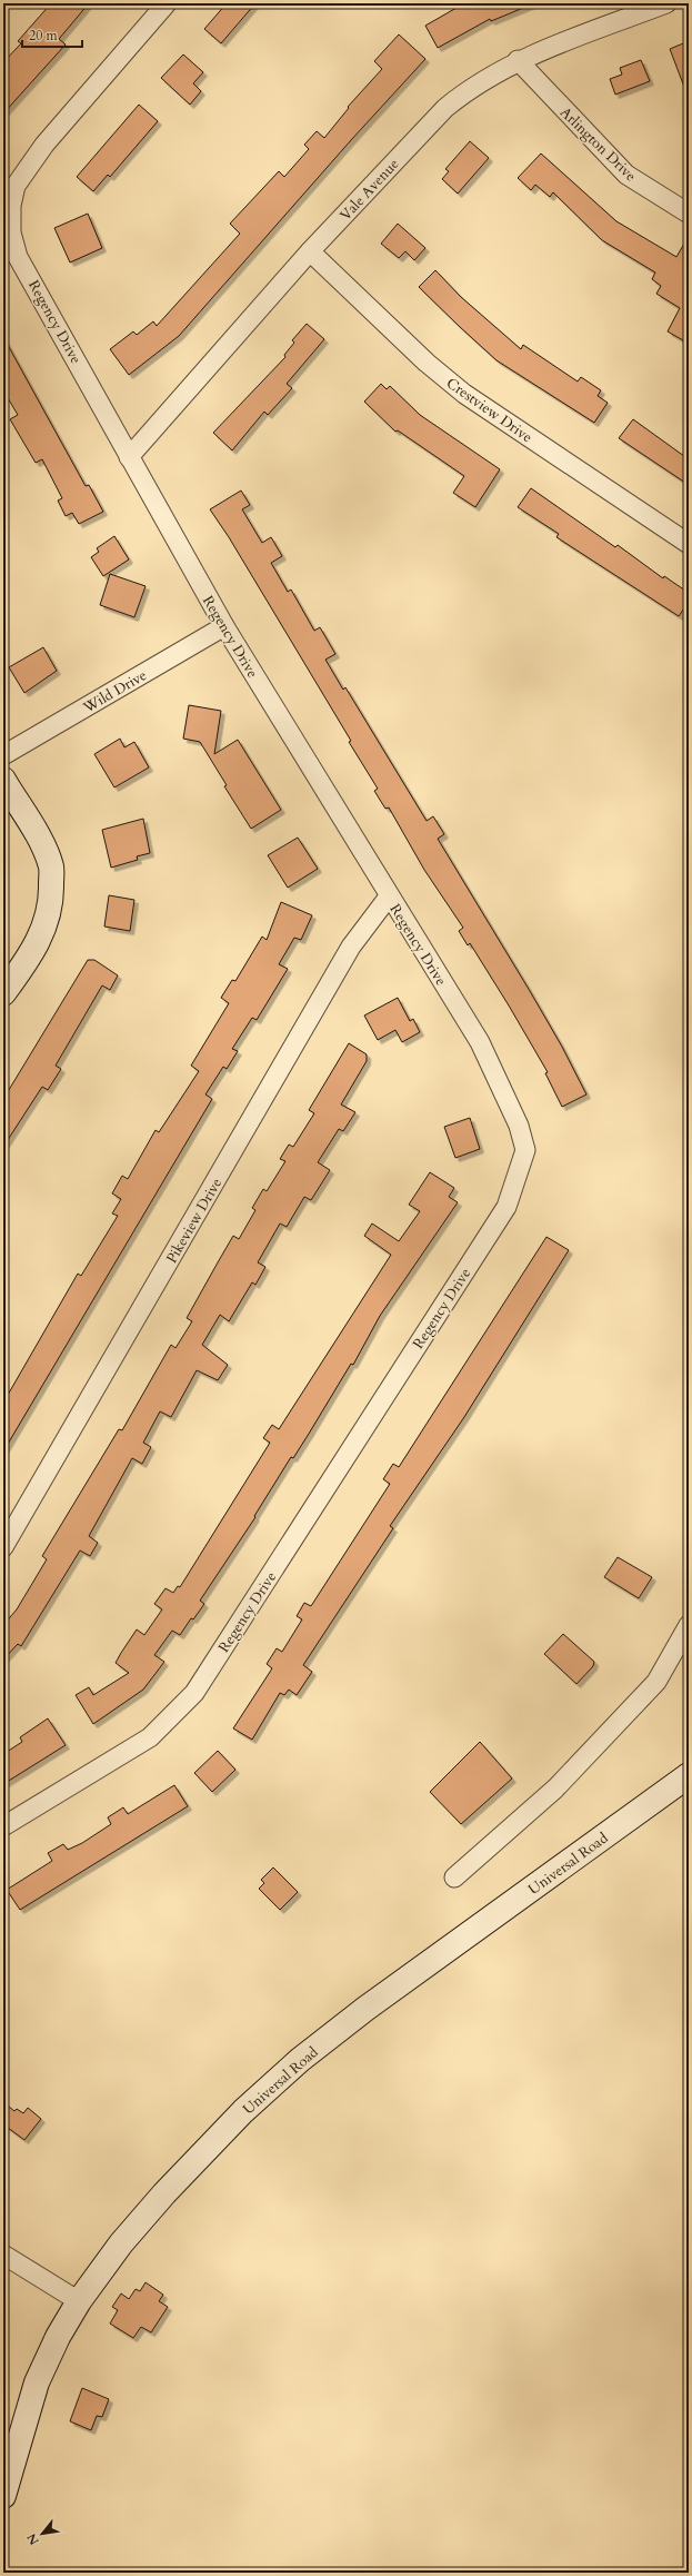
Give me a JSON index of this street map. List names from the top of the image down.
{
  "streets": {
    "street": [
      "Arlington Drive",
      "Vale Avenue",
      "Regency Drive",
      "Crestview Drive",
      "Wild Drive",
      "Pikeview Drive",
      "Universal Road"
    ]
  },
  "crossings": [
    ["Arlington Drive", "Vale Avenue"],
    ["Vale Avenue", "Regency Drive"],
    ["Vale Avenue", "Crestview Drive"],
    ["Regency Drive", "Wild Drive"],
    ["Regency Drive", "Pikeview Drive"]
  ],
  "scale_bar": "20 m",
  "north": "bottom left"
}
